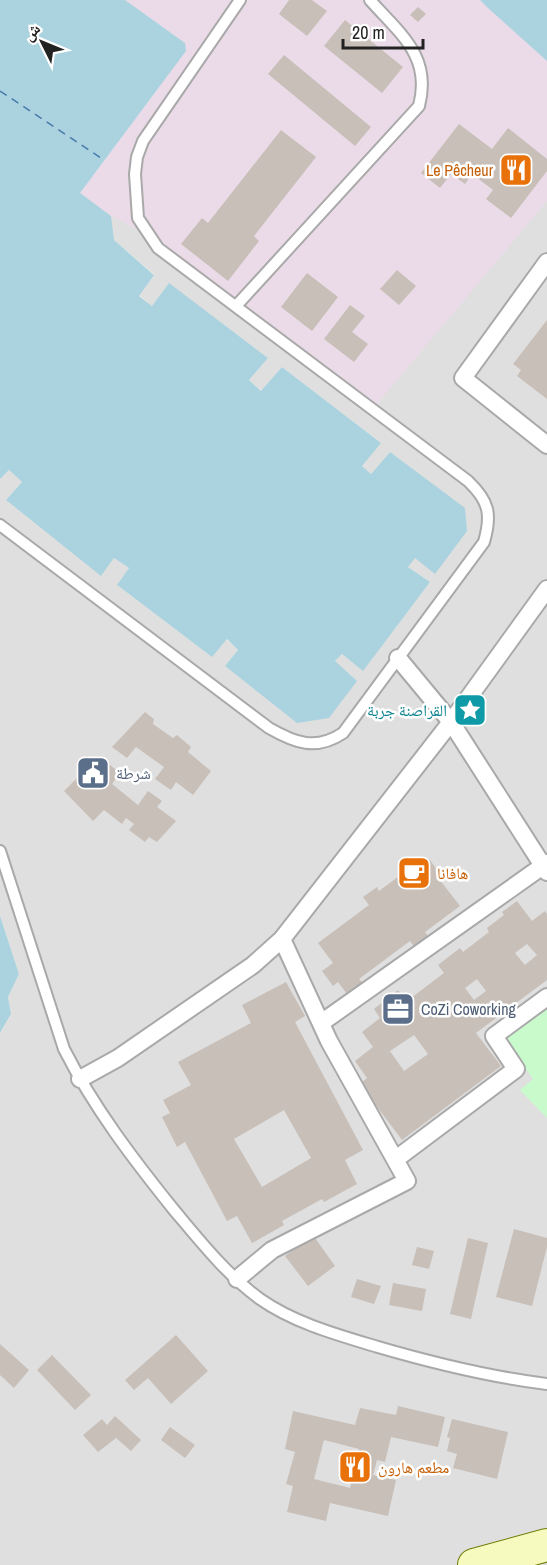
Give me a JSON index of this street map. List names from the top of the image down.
{
  "places": {
    "restaurant": ["Le Pêcheur", "مطعم هارون"],
    "place": ["القراصنة جربة"],
    "public building": ["شرطة"],
    "cafe": ["هافانا"],
    "office": ["CoZi Coworking"]
  },
  "scale_bar": "20 m",
  "north": "top left"
}
